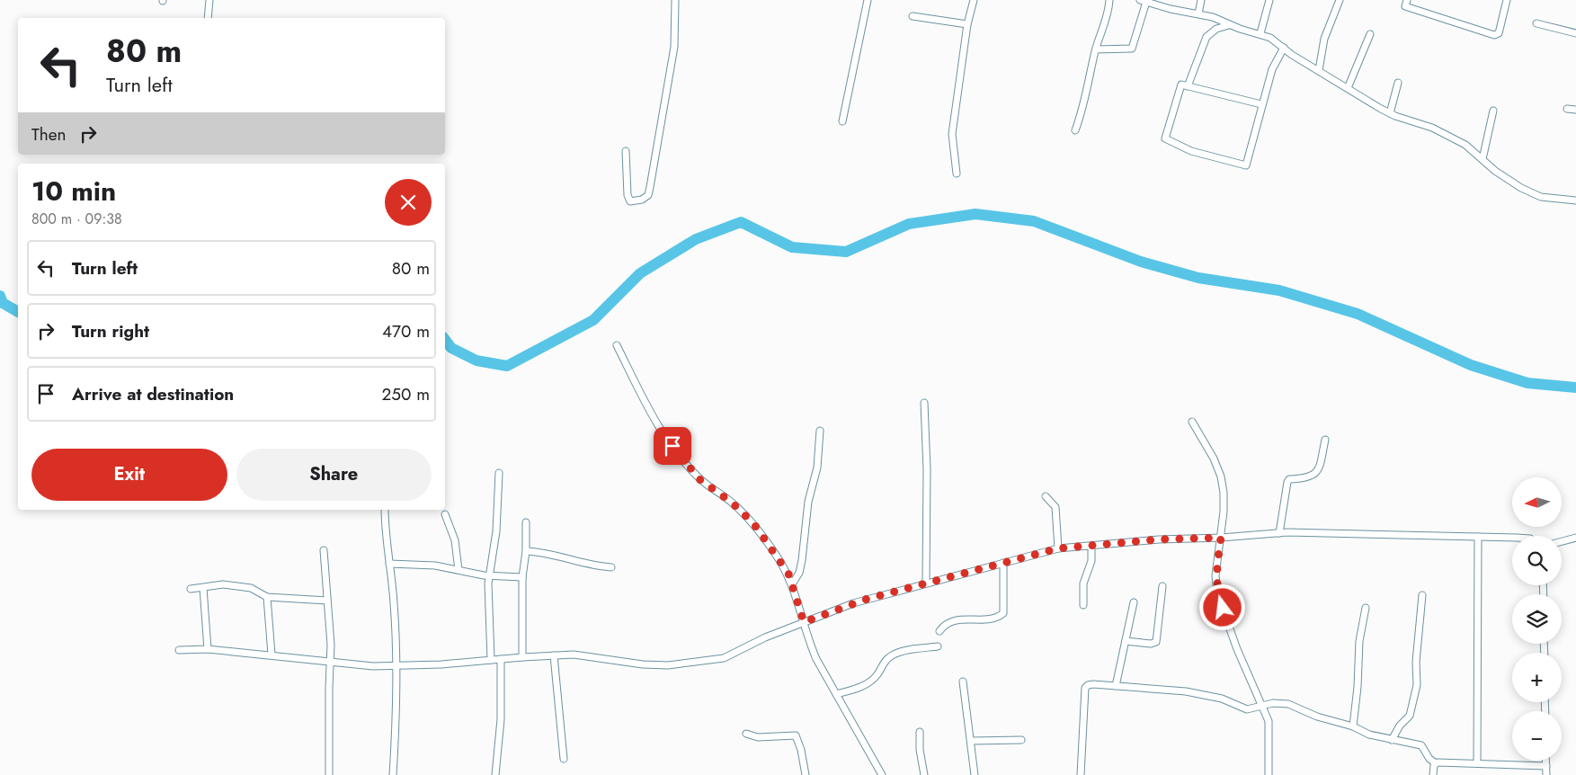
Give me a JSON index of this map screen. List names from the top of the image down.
{
  "north": "left",
  "page": {
    "turn": ["80 m", "Turn left"],
    "then": "Then",
    "heading": ["10 min", "800 m · 09:38"],
    "list": [
      {
        "name": "Turn left",
        "value": "80 m"
      },
      {
        "name": "Turn right",
        "value": "470 m"
      },
      {
        "name": "Arrive at destination",
        "value": "250 m"
      }
    ],
    "buttons": ["Exit", "Share"],
    "map_buttons": ["+", "−"]
  }
}
